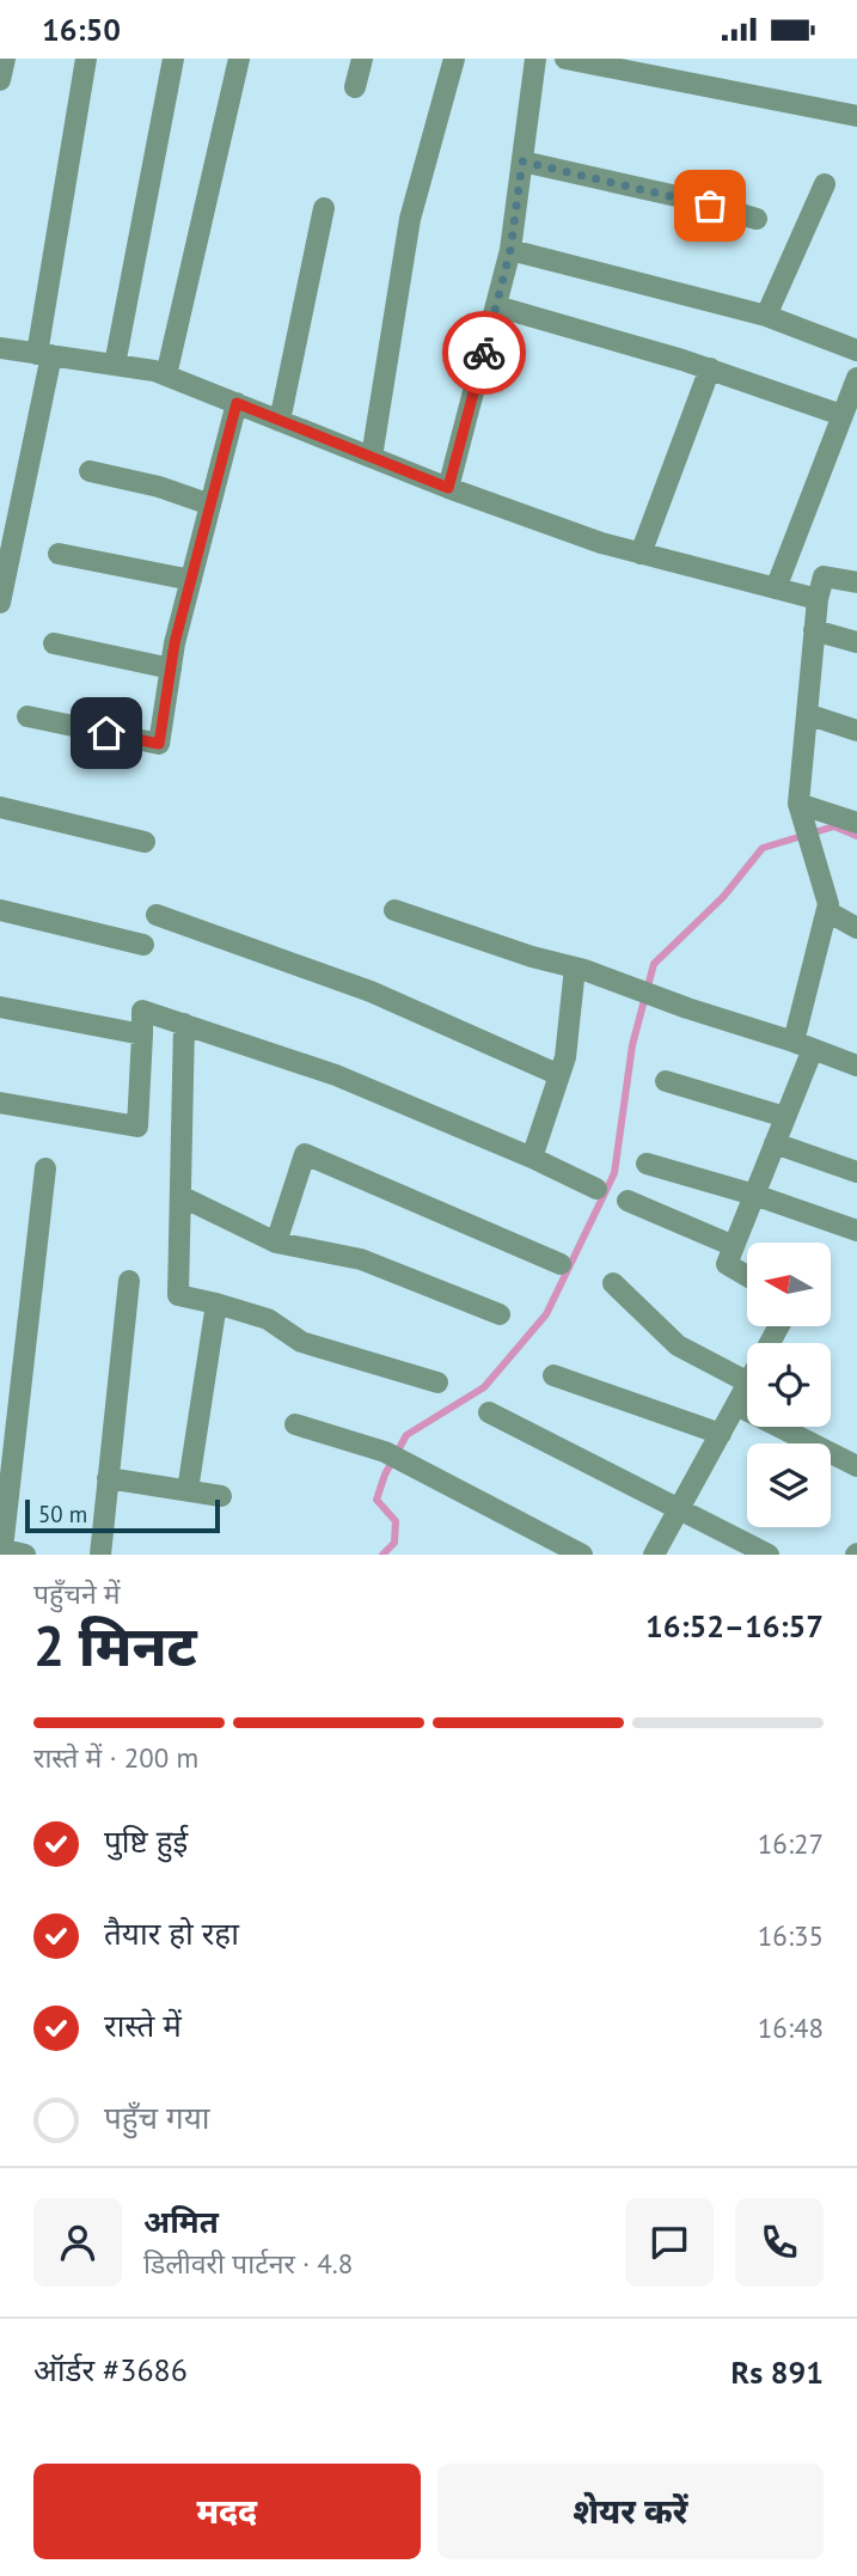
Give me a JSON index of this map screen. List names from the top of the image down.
{
  "scale_bar": "50 m",
  "north": "left",
  "page": {
    "status": "16:50",
    "scale": "50 m",
    "heading": ["2 मिनट", "पहुँचने में", "16:52–16:57"],
    "panel": [
      "अमित",
      "डिलीवरी पार्टनर · 4.8",
      "ऑर्डर #3686",
      "Rs 891"
    ],
    "bar": "रास्ते में · 200 m",
    "list": [
      ["पुष्टि हुई", "16:27"],
      ["तैयार हो रहा", "16:35"],
      ["रास्ते में", "16:48"],
      "पहुँच गया"
    ],
    "buttons": ["मदद", "शेयर करें"]
  }
}
